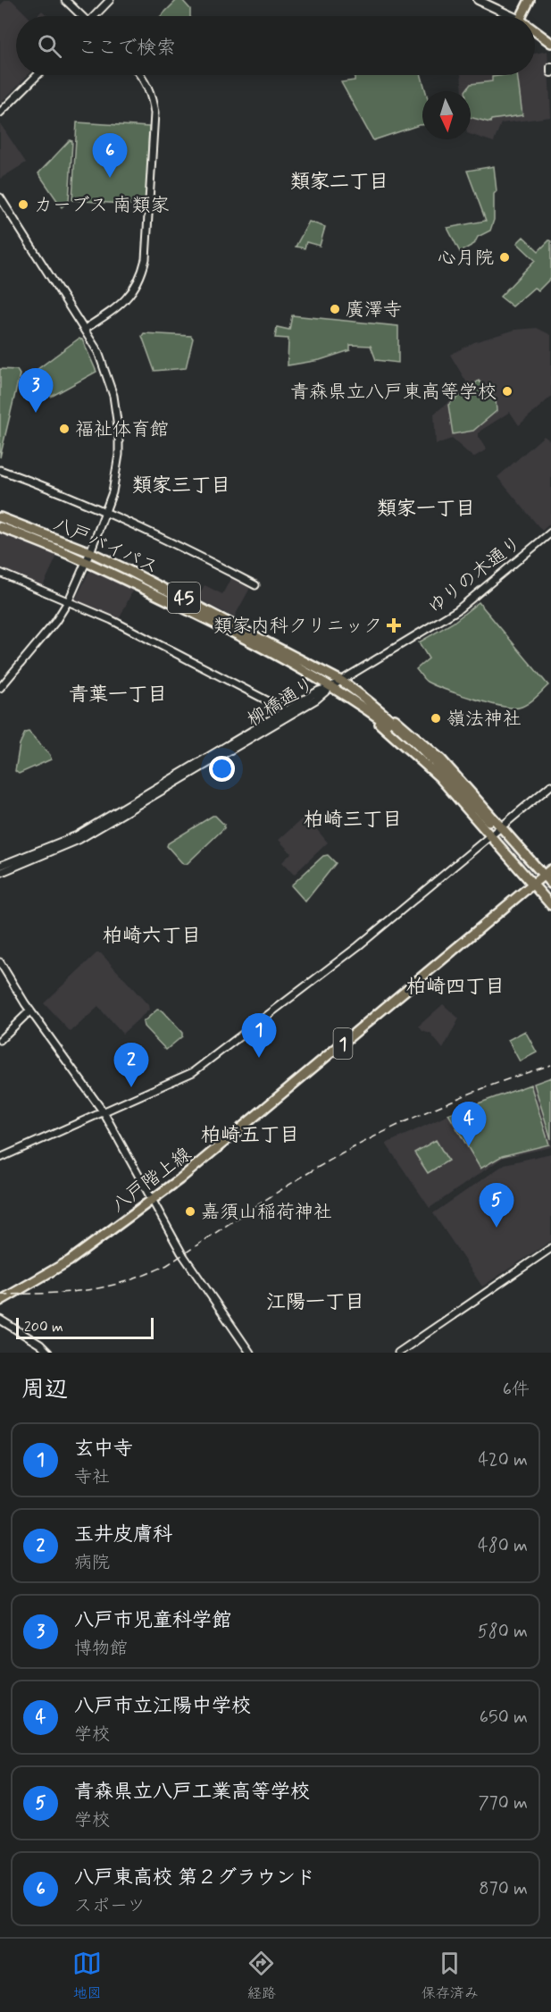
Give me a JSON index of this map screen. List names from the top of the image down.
{
  "streets": {
    "main road": [
      "八戸バイパス",
      "45",
      "1",
      "八戸階上線"
    ],
    "street": ["ゆりの木通り", "柳橋通り"]
  },
  "crossings": [
    ["八戸バイパス", "ゆりの木通り"],
    ["八戸バイパス", "柳橋通り"],
    ["ゆりの木通り", "柳橋通り"]
  ],
  "districts": [
    "類家二丁目",
    "類家三丁目",
    "類家一丁目",
    "青葉一丁目",
    "柏崎三丁目",
    "柏崎六丁目",
    "柏崎四丁目",
    "柏崎五丁目",
    "江陽一丁目"
  ],
  "places": {
    "other": [
      "カーブス 南類家",
      "心月院",
      "廣澤寺",
      "青森県立八戸東高等学校",
      "福祉体育館",
      "嶺法神社",
      "嘉須山稲荷神社"
    ],
    "health": ["類家内科クリニック"]
  },
  "scale_bar": "200 m",
  "north": "bottom",
  "page": {
    "search": "ここで検索",
    "pins": [
      "6",
      "3",
      "1",
      "2",
      "4",
      "5"
    ],
    "scale": "200 m",
    "heading": ["周辺", "6件"],
    "list": [
      {
        "mark": "1",
        "name": "玄中寺",
        "note": "寺社",
        "value": "420 m"
      },
      {
        "mark": "2",
        "name": "玉井皮膚科",
        "note": "病院",
        "value": "480 m"
      },
      {
        "mark": "3",
        "name": "八戸市児童科学館",
        "note": "博物館",
        "value": "580 m"
      },
      {
        "mark": "4",
        "name": "八戸市立江陽中学校",
        "note": "学校",
        "value": "650 m"
      },
      {
        "mark": "5",
        "name": "青森県立八戸工業高等学校",
        "note": "学校",
        "value": "770 m"
      },
      {
        "mark": "6",
        "name": "八戸東高校 第２グラウンド",
        "note": "スポーツ",
        "value": "870 m"
      }
    ],
    "nav": ["地図", "経路", "保存済み"]
  }
}
